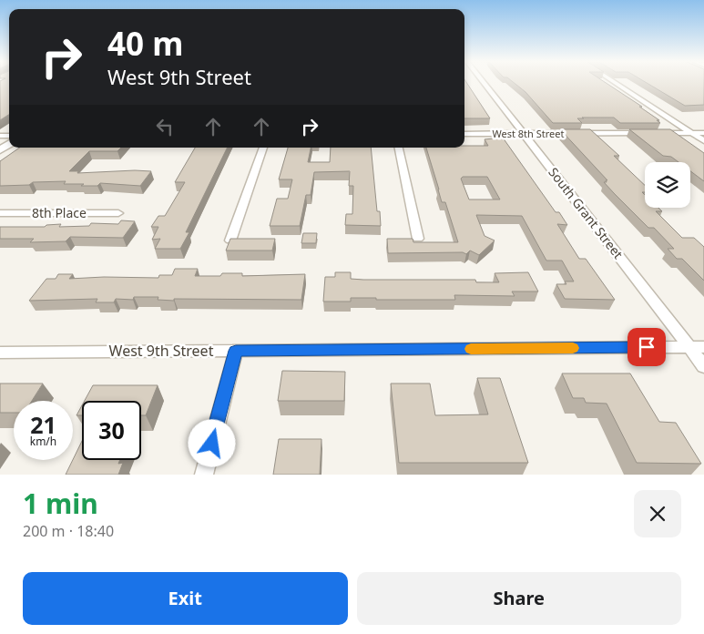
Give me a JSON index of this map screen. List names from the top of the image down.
{
  "streets": {
    "street": [
      "West 8th Street",
      "8th Place",
      "South Grant Street",
      "West 9th Street"
    ]
  },
  "crossings": [
    ["West 8th Street", "South Grant Street"],
    ["South Grant Street", "West 9th Street"]
  ],
  "page": {
    "turn": ["40 m", "West 9th Street"],
    "speed": "21 km/h",
    "limit": "30",
    "heading": ["1 min", "200 m · 18:40"],
    "buttons": ["Exit", "Share"]
  }
}
